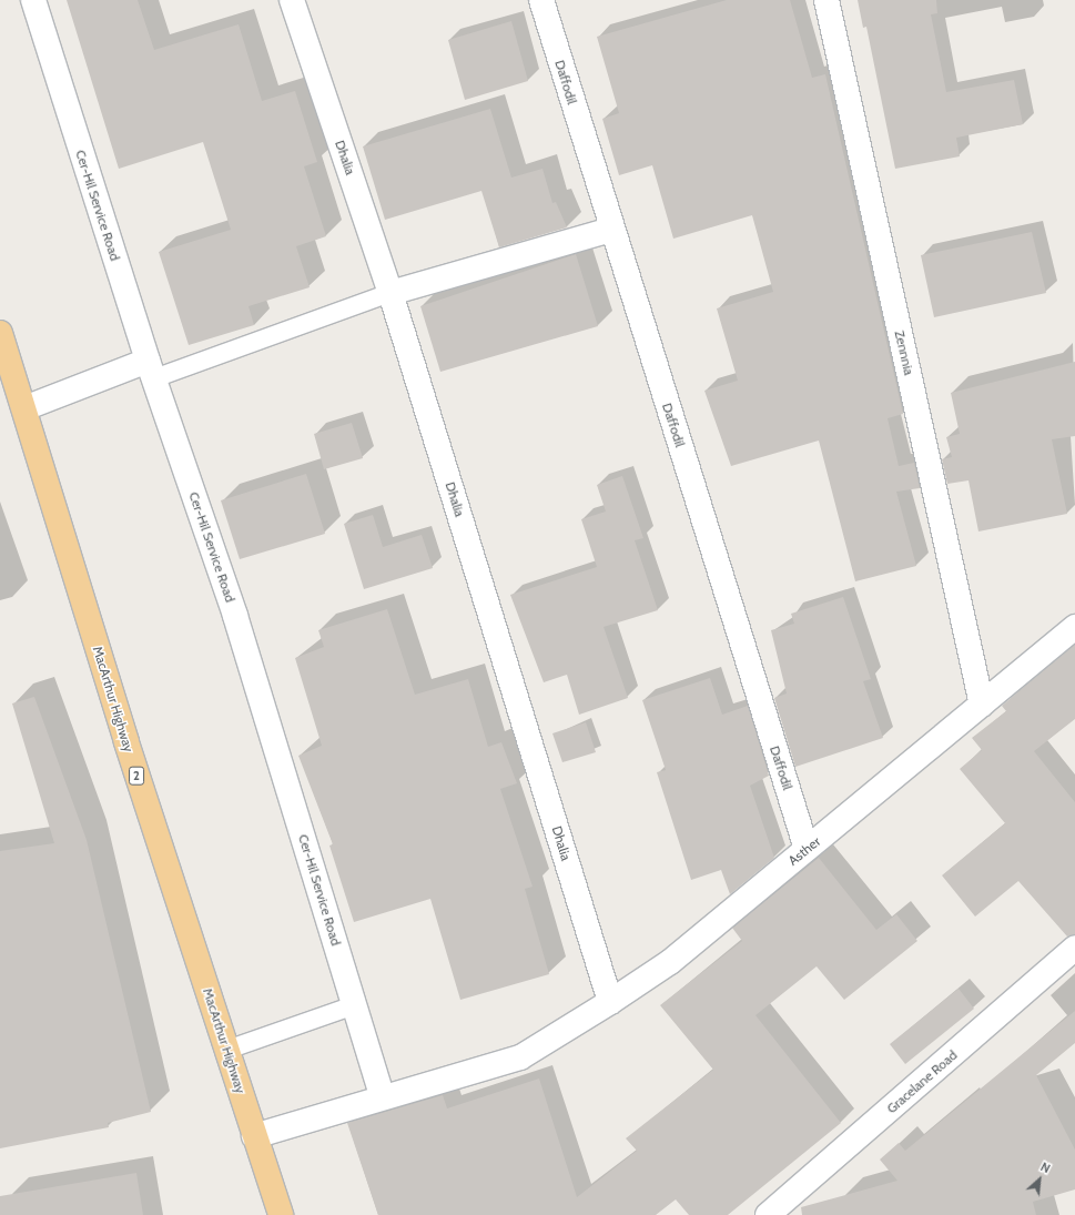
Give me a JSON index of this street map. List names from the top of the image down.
{
  "streets": {
    "highway": ["MacArthur Highway", "2"],
    "street": [
      "Daffodil",
      "Dhalia",
      "Cer-Hil Service Road",
      "Zennnia",
      "Asther",
      "Gracelane Road"
    ]
  },
  "crossings": [
    ["Daffodil", "Asther"],
    ["Dhalia", "Asther"],
    ["Cer-Hil Service Road", "Asther"],
    ["Zennnia", "Asther"],
    ["MacArthur Highway", "Asther"]
  ],
  "north": "top right"
}
